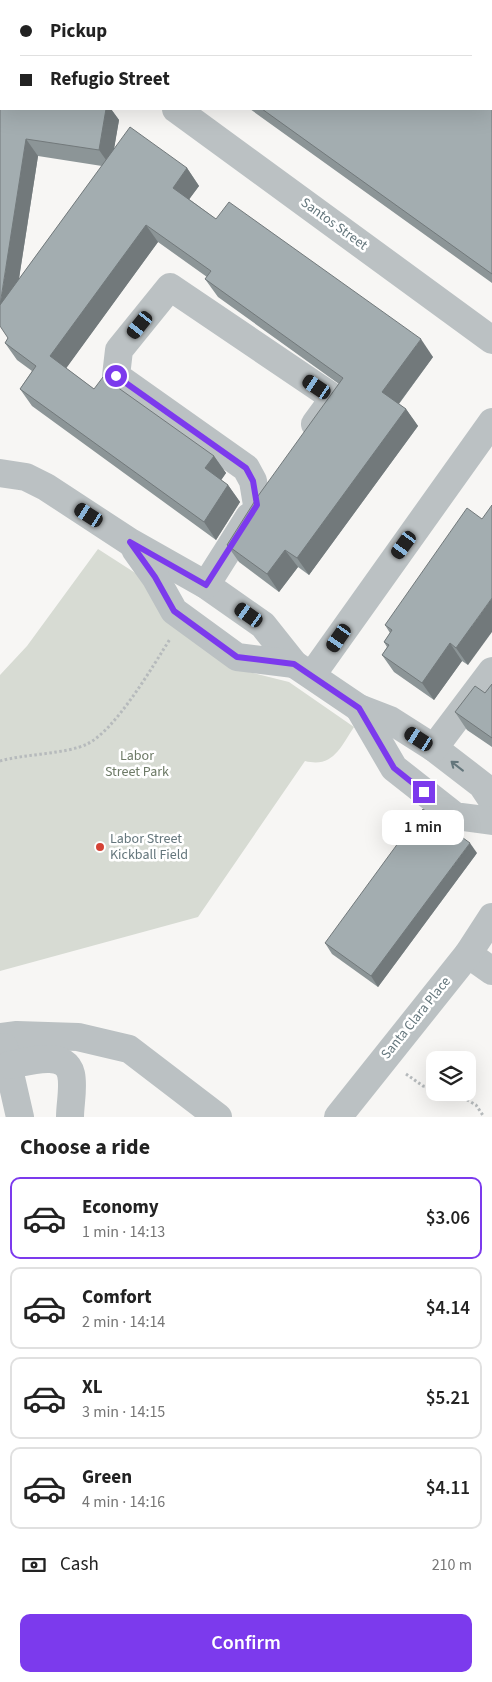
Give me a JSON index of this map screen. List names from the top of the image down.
{
  "streets": {
    "street": ["Santos Street", "Santa Clara Place"]
  },
  "parks": ["Labor Street Park"],
  "places": ["Labor Street Kickball Field"],
  "page": {
    "banner": ["Pickup", "Refugio Street"],
    "bubble": "1 min",
    "heading": "Choose a ride",
    "list": [
      {
        "name": "Economy",
        "note": "1 min · 14:13",
        "value": "$3.06"
      },
      {
        "name": "Comfort",
        "note": "2 min · 14:14",
        "value": "$4.14"
      },
      {
        "name": "XL",
        "note": "3 min · 14:15",
        "value": "$5.21"
      },
      {
        "name": "Green",
        "note": "4 min · 14:16",
        "value": "$4.11"
      }
    ],
    "pay": ["Cash", "210 m"],
    "buttons": "Confirm"
  }
}
